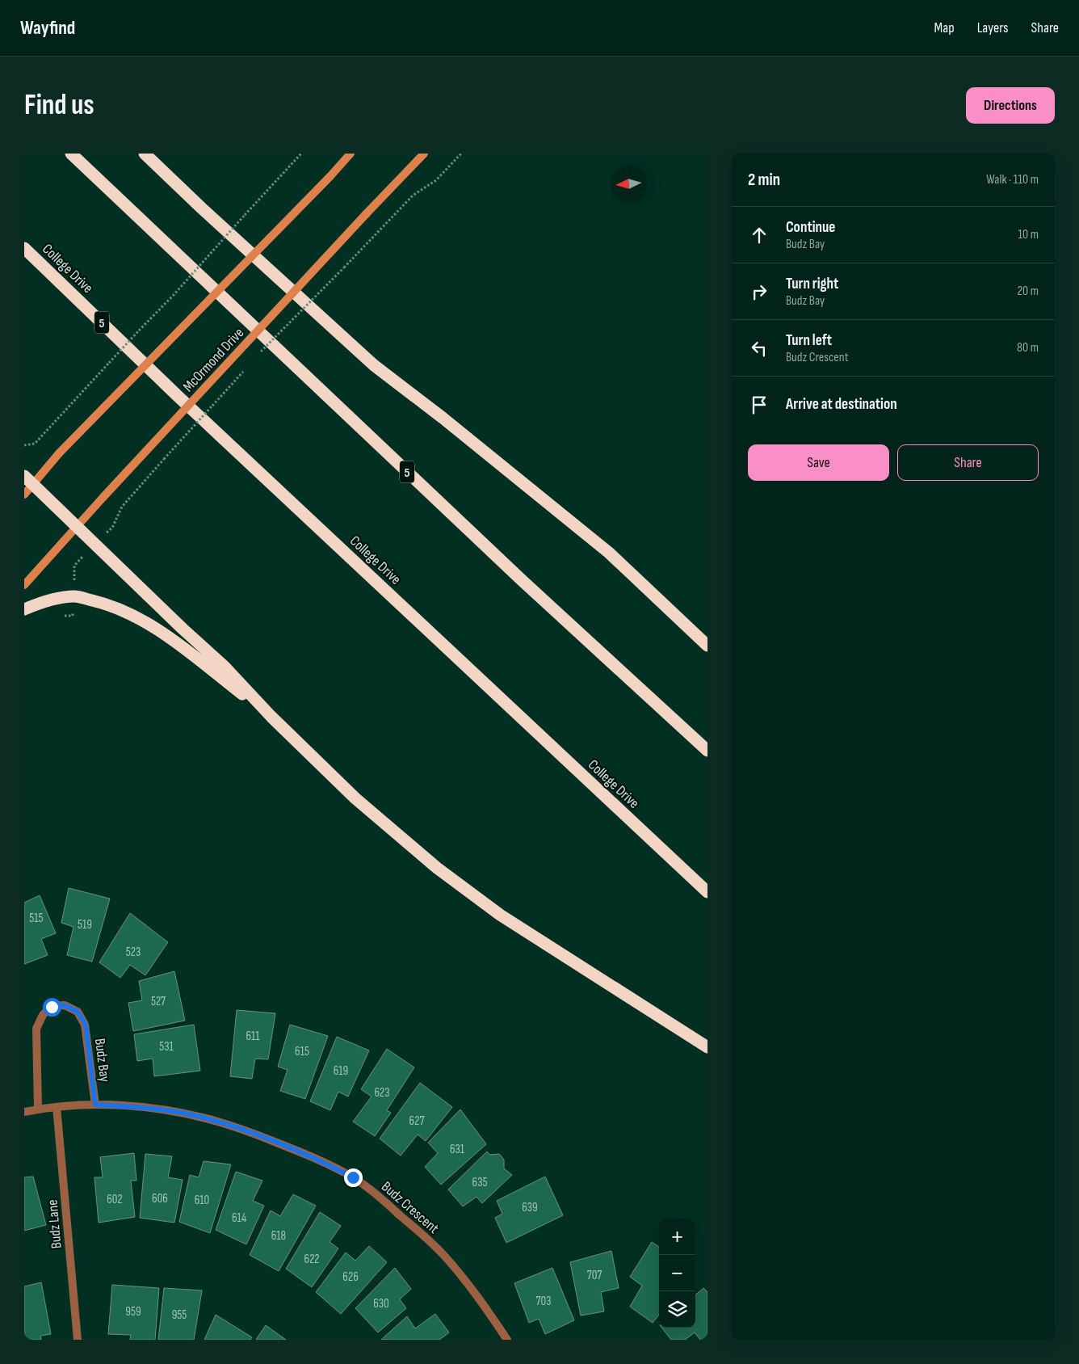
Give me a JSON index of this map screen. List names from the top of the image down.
{
  "streets": {
    "highway": ["College Drive", "5"],
    "main road": ["McOrmond Drive"],
    "street": ["Budz Bay", "Budz Crescent", "Budz Lane"]
  },
  "crossings": [
    ["Budz Bay", "Budz Crescent"],
    ["Budz Crescent", "Budz Lane"]
  ],
  "house_numbers": [
    "515",
    "519",
    "523",
    "527",
    "611",
    "531",
    "615",
    "619",
    "623",
    "627",
    "631",
    "635",
    "606",
    "602",
    "610",
    "639",
    "614",
    "618",
    "622",
    "707",
    "626",
    "703",
    "630",
    "959",
    "955"
  ],
  "north": "left",
  "page": {
    "header": "Wayfind",
    "nav": ["Map", "Layers", "Share"],
    "buttons": [
      "Directions",
      ["Save", "Share"]
    ],
    "title": "Find us",
    "heading": ["2 min", "Walk · 110 m"],
    "list": [
      ["Continue", "Budz Bay", "10 m"],
      ["Turn right", "Budz Bay", "20 m"],
      ["Turn left", "Budz Crescent", "80 m"],
      "Arrive at destination"
    ],
    "map_buttons": ["+", "−"]
  }
}
